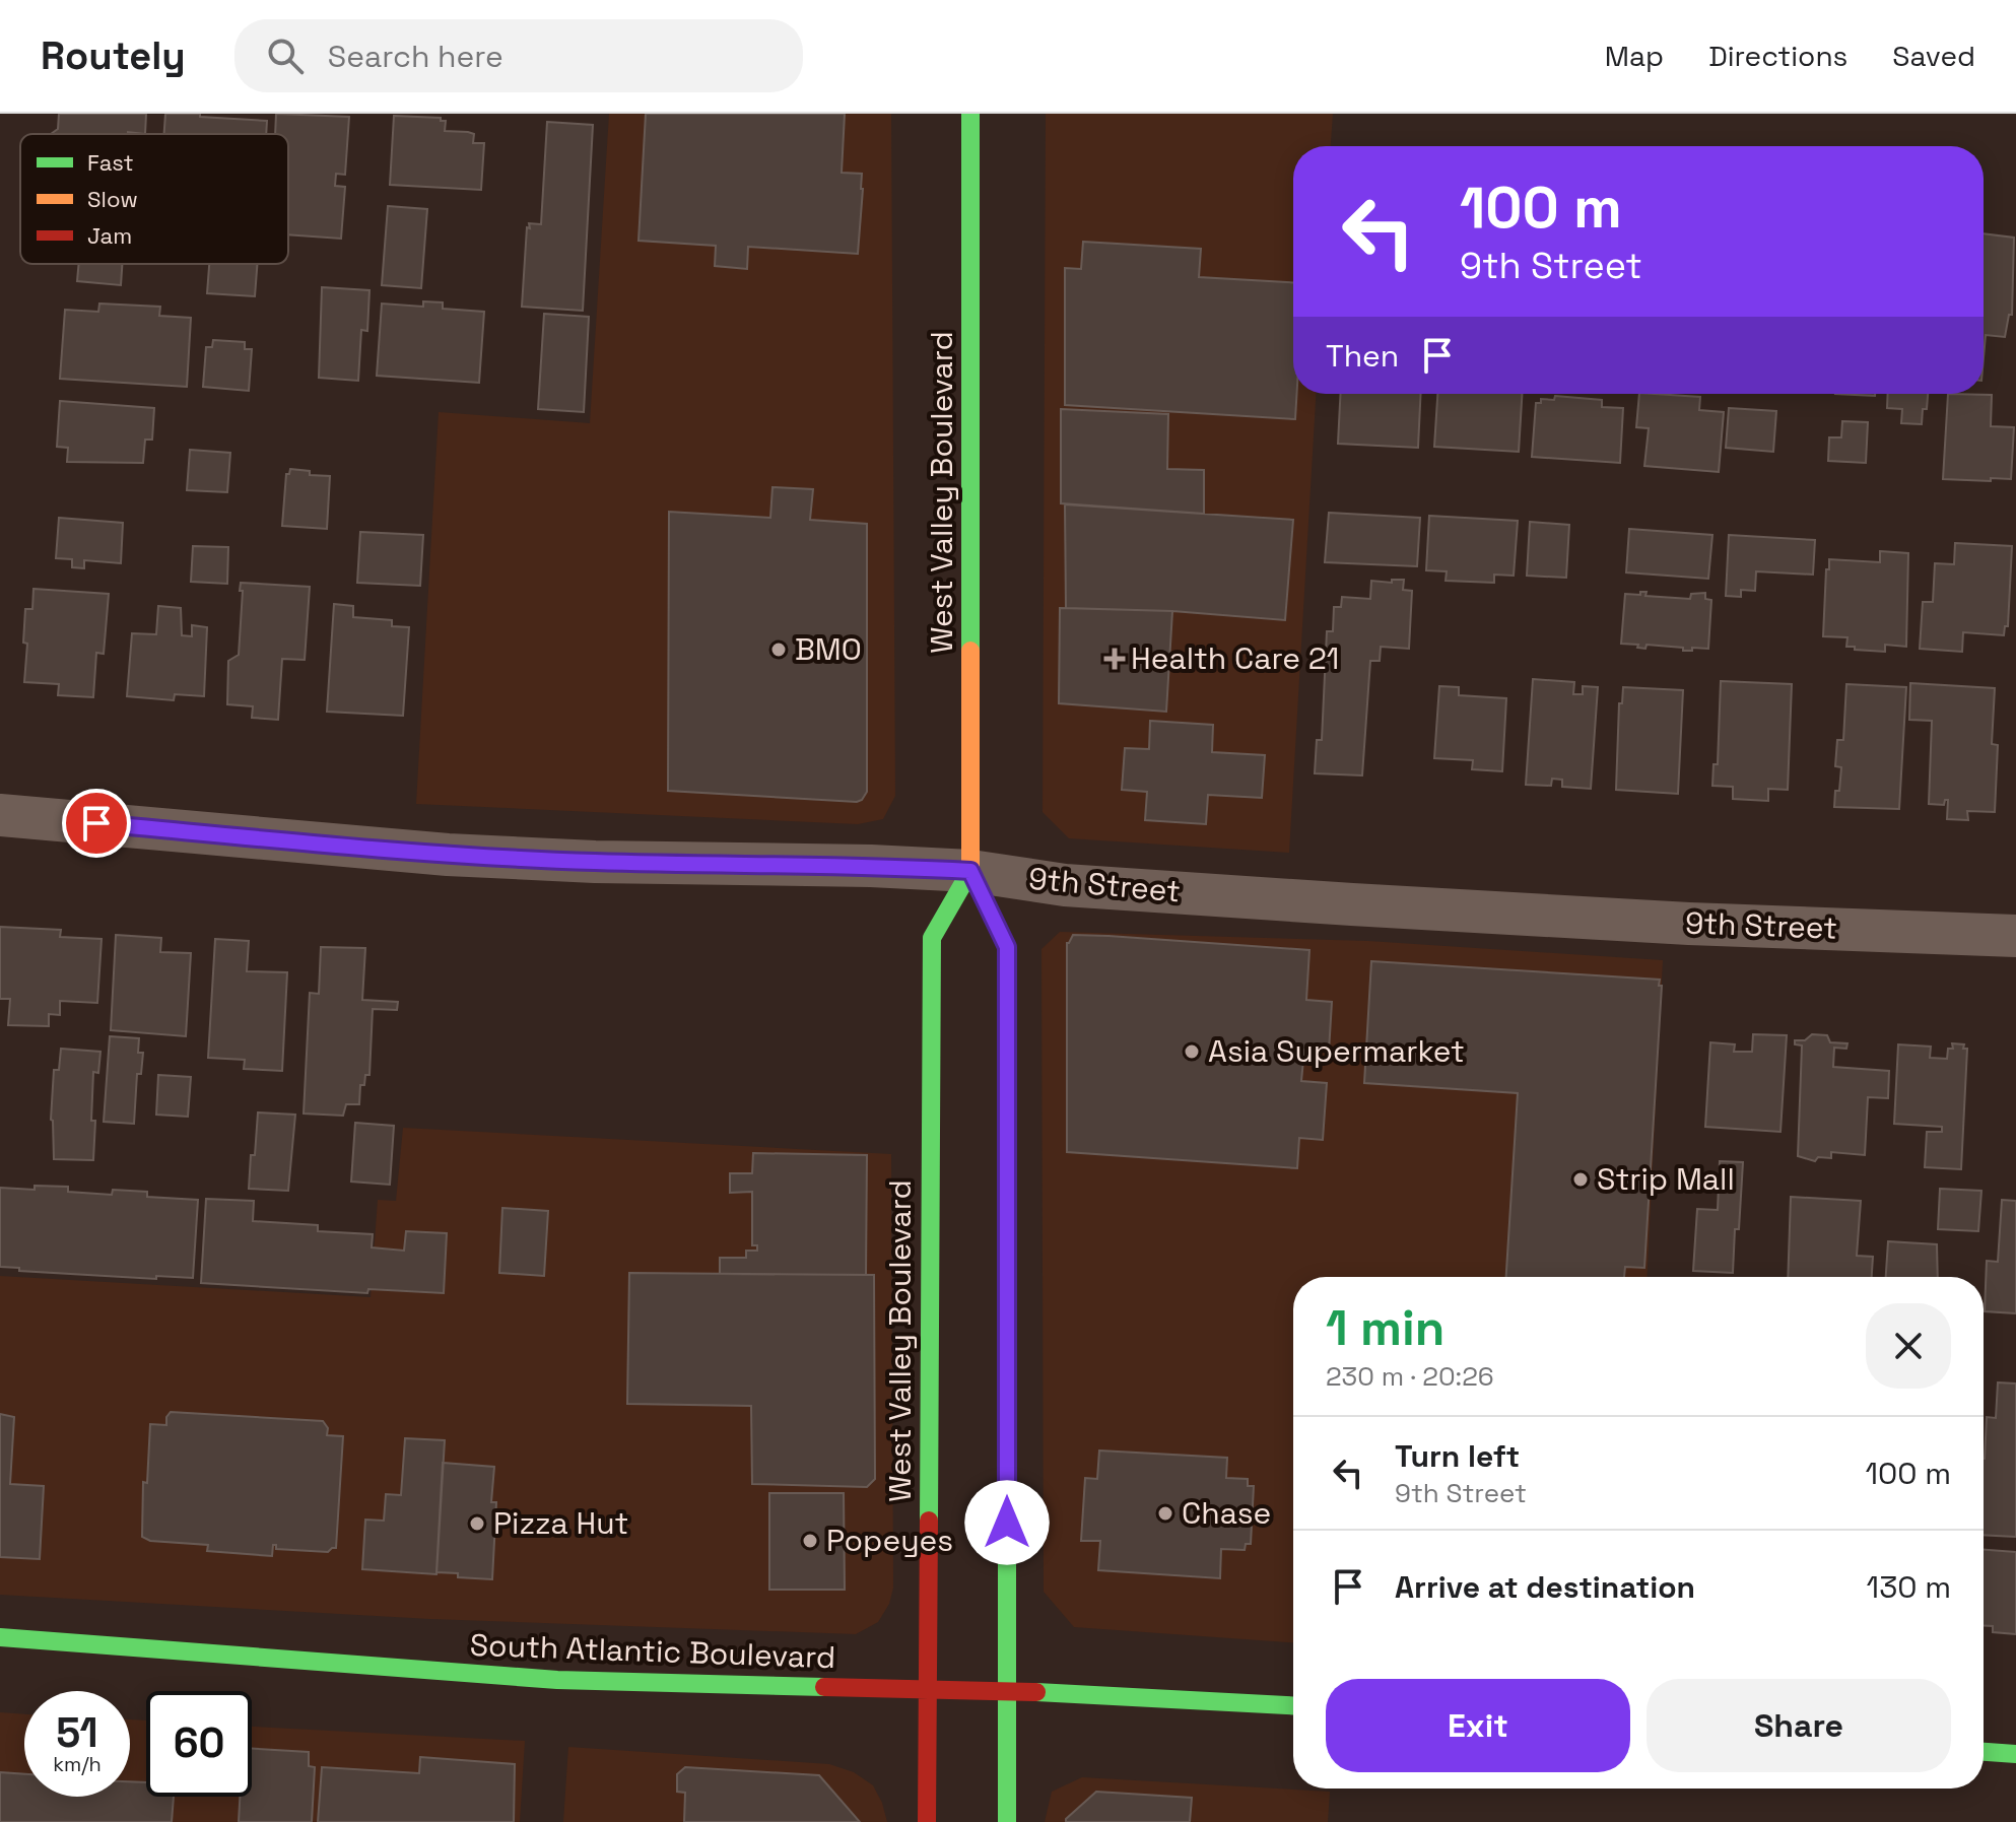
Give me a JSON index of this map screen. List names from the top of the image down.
{
  "streets": {
    "main road": ["West Valley Boulevard", "South Atlantic Boulevard"],
    "street": ["9th Street"]
  },
  "crossings": [
    ["West Valley Boulevard", "9th Street"],
    ["West Valley Boulevard", "South Atlantic Boulevard"]
  ],
  "places": {
    "other": [
      "BMO",
      "Asia Supermarket",
      "Strip Mall",
      "Chase",
      "Pizza Hut",
      "Popeyes"
    ],
    "health": ["Health Care 21"]
  },
  "legend": ["Fast", "Slow", "Jam"],
  "page": {
    "header": "Routely",
    "search": "Search here",
    "nav": ["Map", "Directions", "Saved"],
    "turn": ["100 m", "9th Street"],
    "then": "Then",
    "heading": ["1 min", "230 m · 20:26"],
    "list": [
      {
        "name": "Turn left",
        "note": "9th Street",
        "value": "100 m"
      },
      {
        "name": "Arrive at destination",
        "value": "130 m"
      }
    ],
    "buttons": ["Exit", "Share"],
    "speed": "51 km/h",
    "limit": "60"
  }
}
